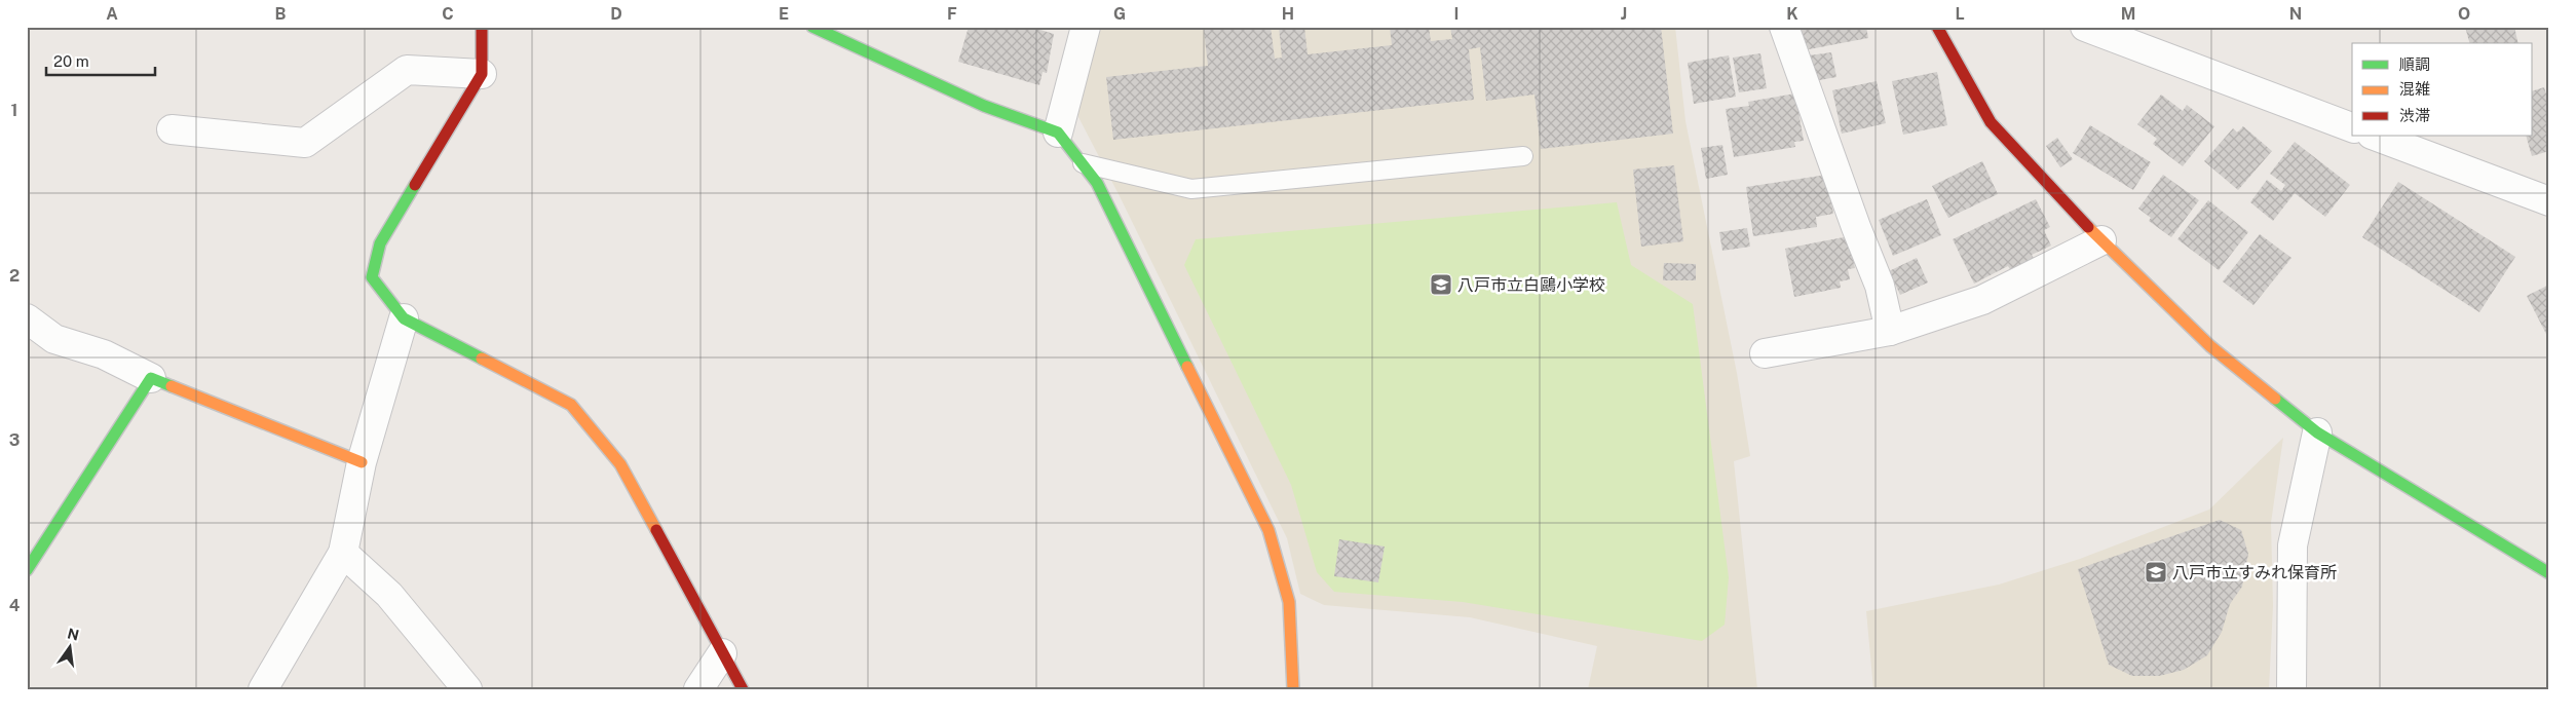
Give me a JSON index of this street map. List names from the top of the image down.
{
  "places": {
    "school or university": ["八戸市立白鷗小学校", "八戸市立すみれ保育所"]
  },
  "legend": ["順調", "混雑", "渋滞"],
  "scale_bar": "20 m",
  "north": "top",
  "grid": {
    "columns": [
      "A",
      "B",
      "C",
      "D",
      "E",
      "F",
      "G",
      "H",
      "I",
      "J",
      "K",
      "L",
      "M",
      "N",
      "O"
    ],
    "rows": [
      "1",
      "2",
      "3",
      "4"
    ]
  }
}
